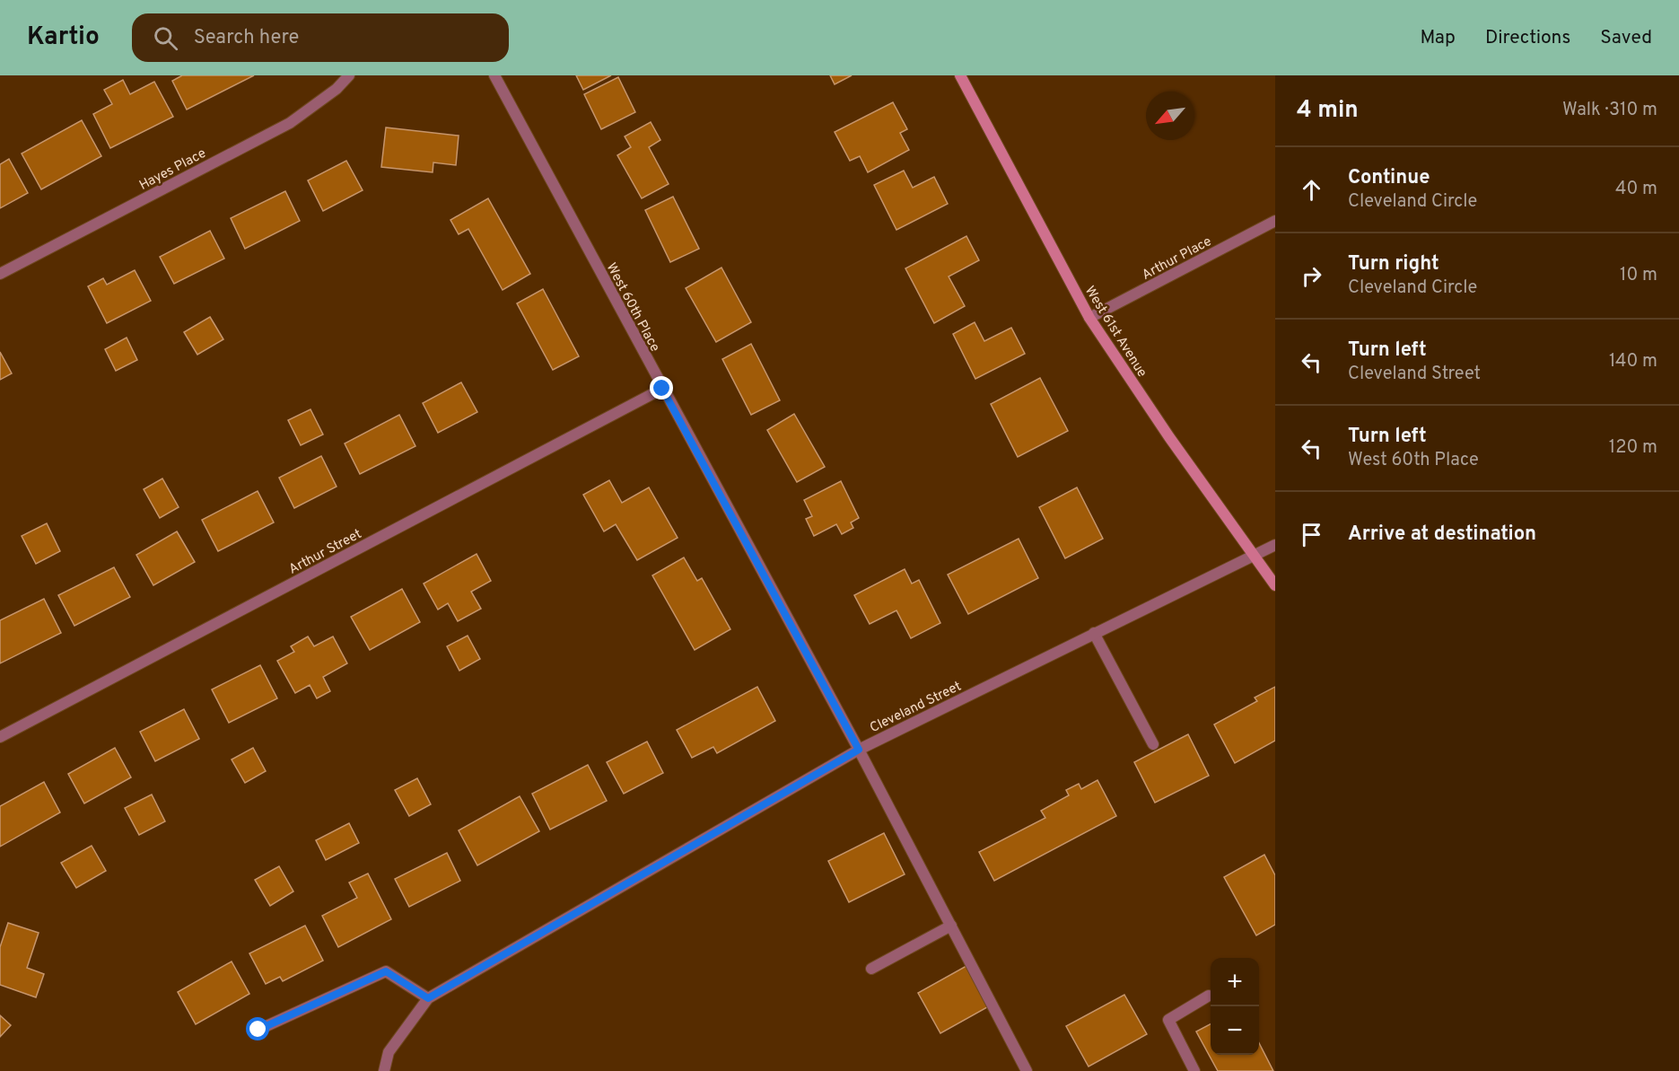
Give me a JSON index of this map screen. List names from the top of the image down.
{
  "streets": {
    "main road": ["West 61st Avenue"],
    "street": [
      "Hayes Place",
      "Arthur Place",
      "West 60th Place",
      "Arthur Street",
      "Cleveland Street"
    ]
  },
  "crossings": [
    ["Arthur Place", "West 61st Avenue"],
    ["West 60th Place", "Arthur Street"],
    ["West 60th Place", "Cleveland Street"],
    ["West 61st Avenue", "Cleveland Street"]
  ],
  "north": "bottom left",
  "page": {
    "header": "Kartio",
    "search": "Search here",
    "nav": ["Map", "Directions", "Saved"],
    "heading": ["4 min", "Walk · 310 m"],
    "list": [
      ["Continue", "Cleveland Circle", "40 m"],
      ["Turn right", "Cleveland Circle", "10 m"],
      ["Turn left", "Cleveland Street", "140 m"],
      ["Turn left", "West 60th Place", "120 m"],
      "Arrive at destination"
    ],
    "map_buttons": ["+", "−"]
  }
}
